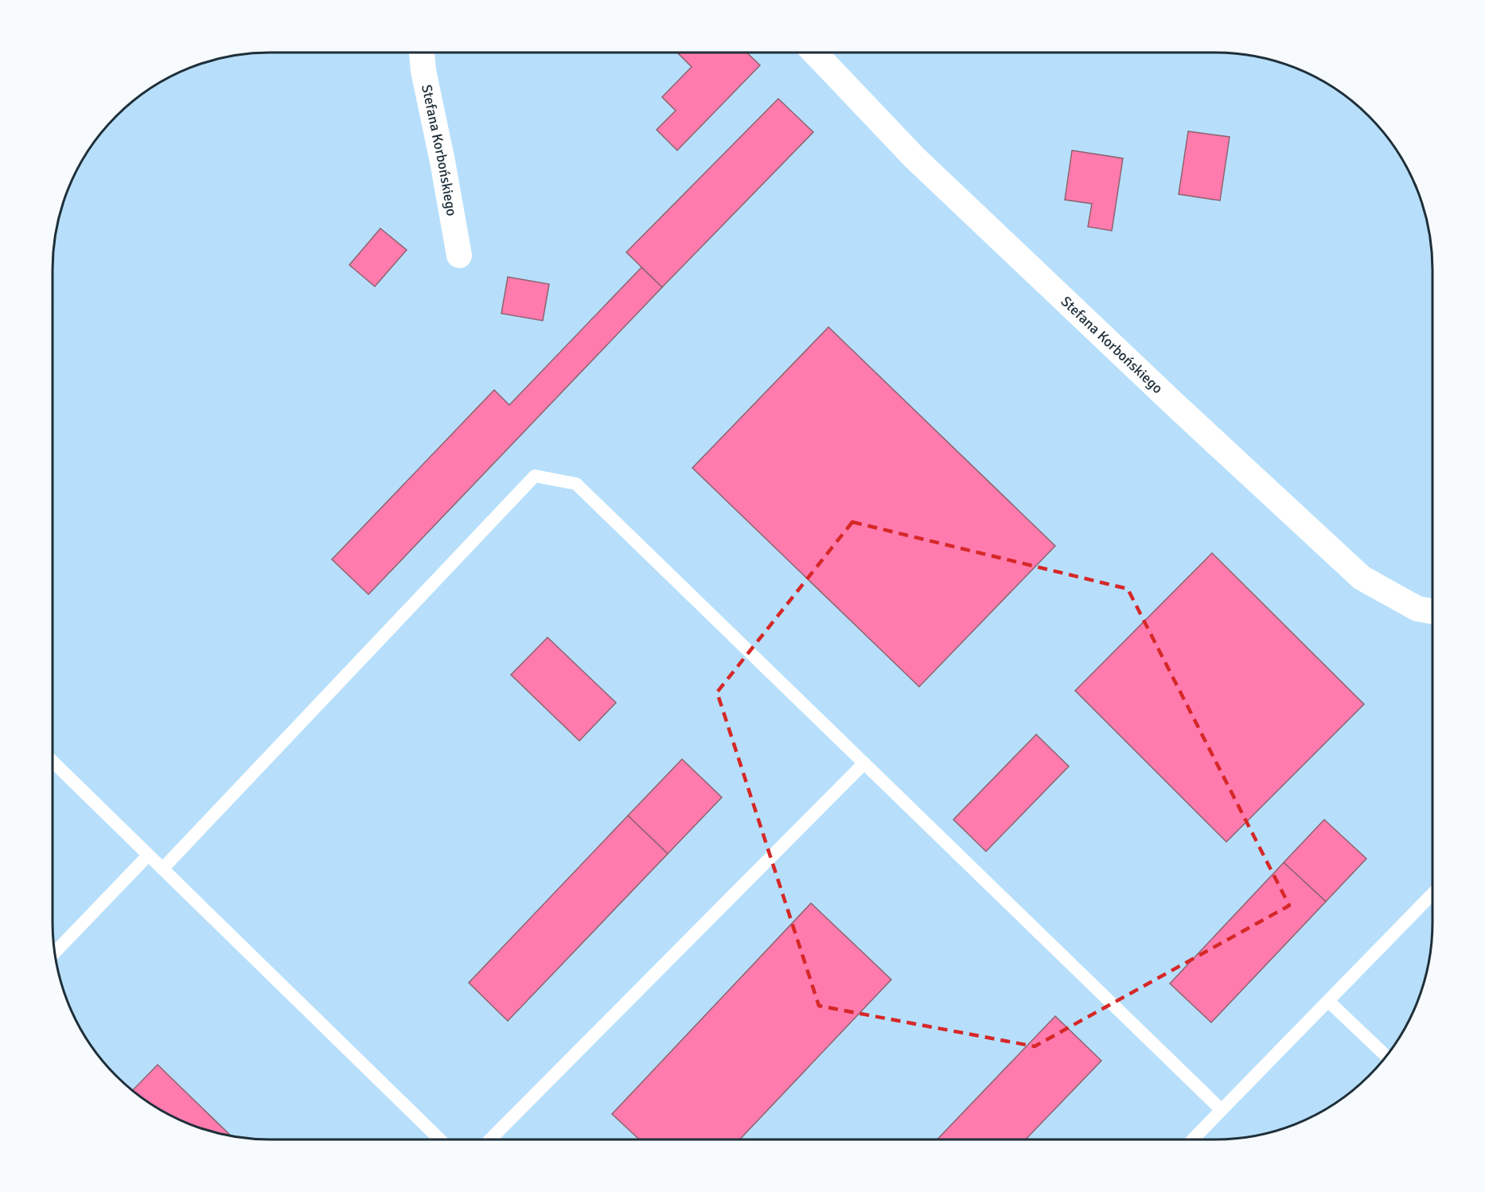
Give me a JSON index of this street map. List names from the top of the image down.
{
  "streets": {
    "street": ["Stefana Korbońskiego"]
  }
}
